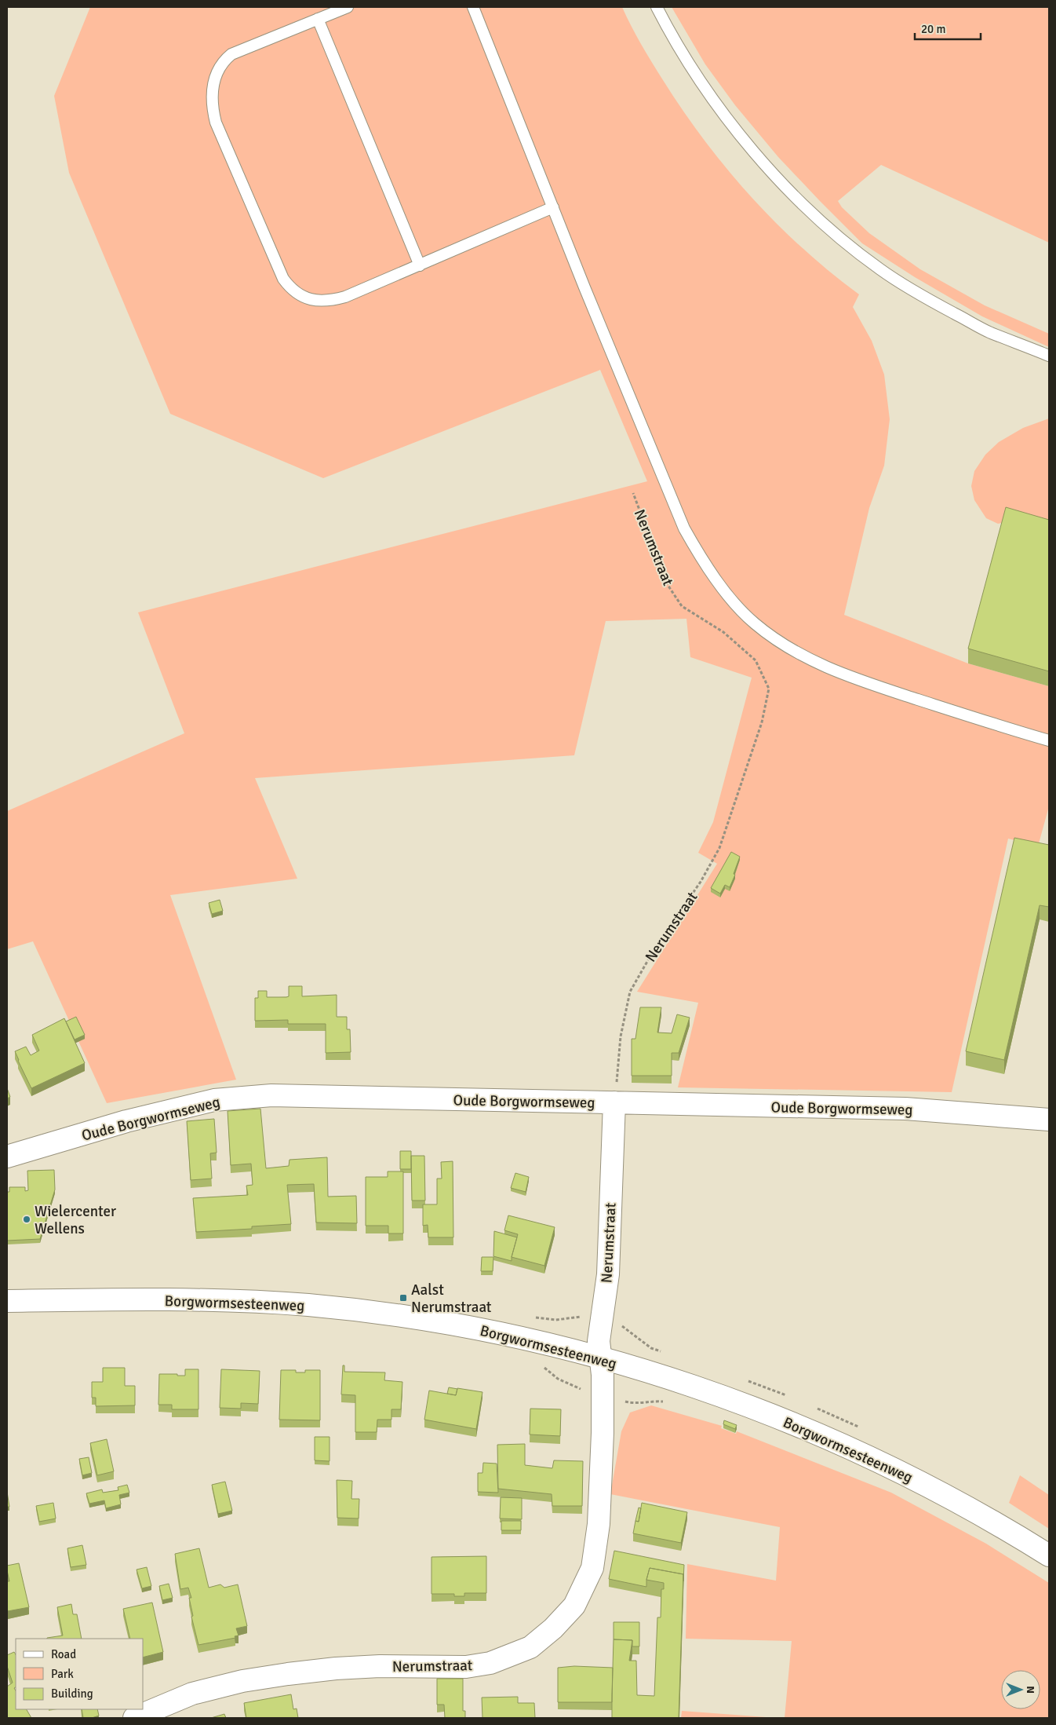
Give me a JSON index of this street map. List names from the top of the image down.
{
  "streets": {
    "street": ["Nerumstraat", "Oude Borgwormseweg", "Borgwormsesteenweg"]
  },
  "crossings": [
    ["Nerumstraat", "Oude Borgwormseweg"],
    ["Nerumstraat", "Borgwormsesteenweg"]
  ],
  "places": {
    "other": ["Wielercenter Wellens"],
    "transit": ["Aalst Nerumstraat"]
  },
  "legend": ["Road", "Park", "Building"],
  "scale_bar": "20 m",
  "north": "right"
}
